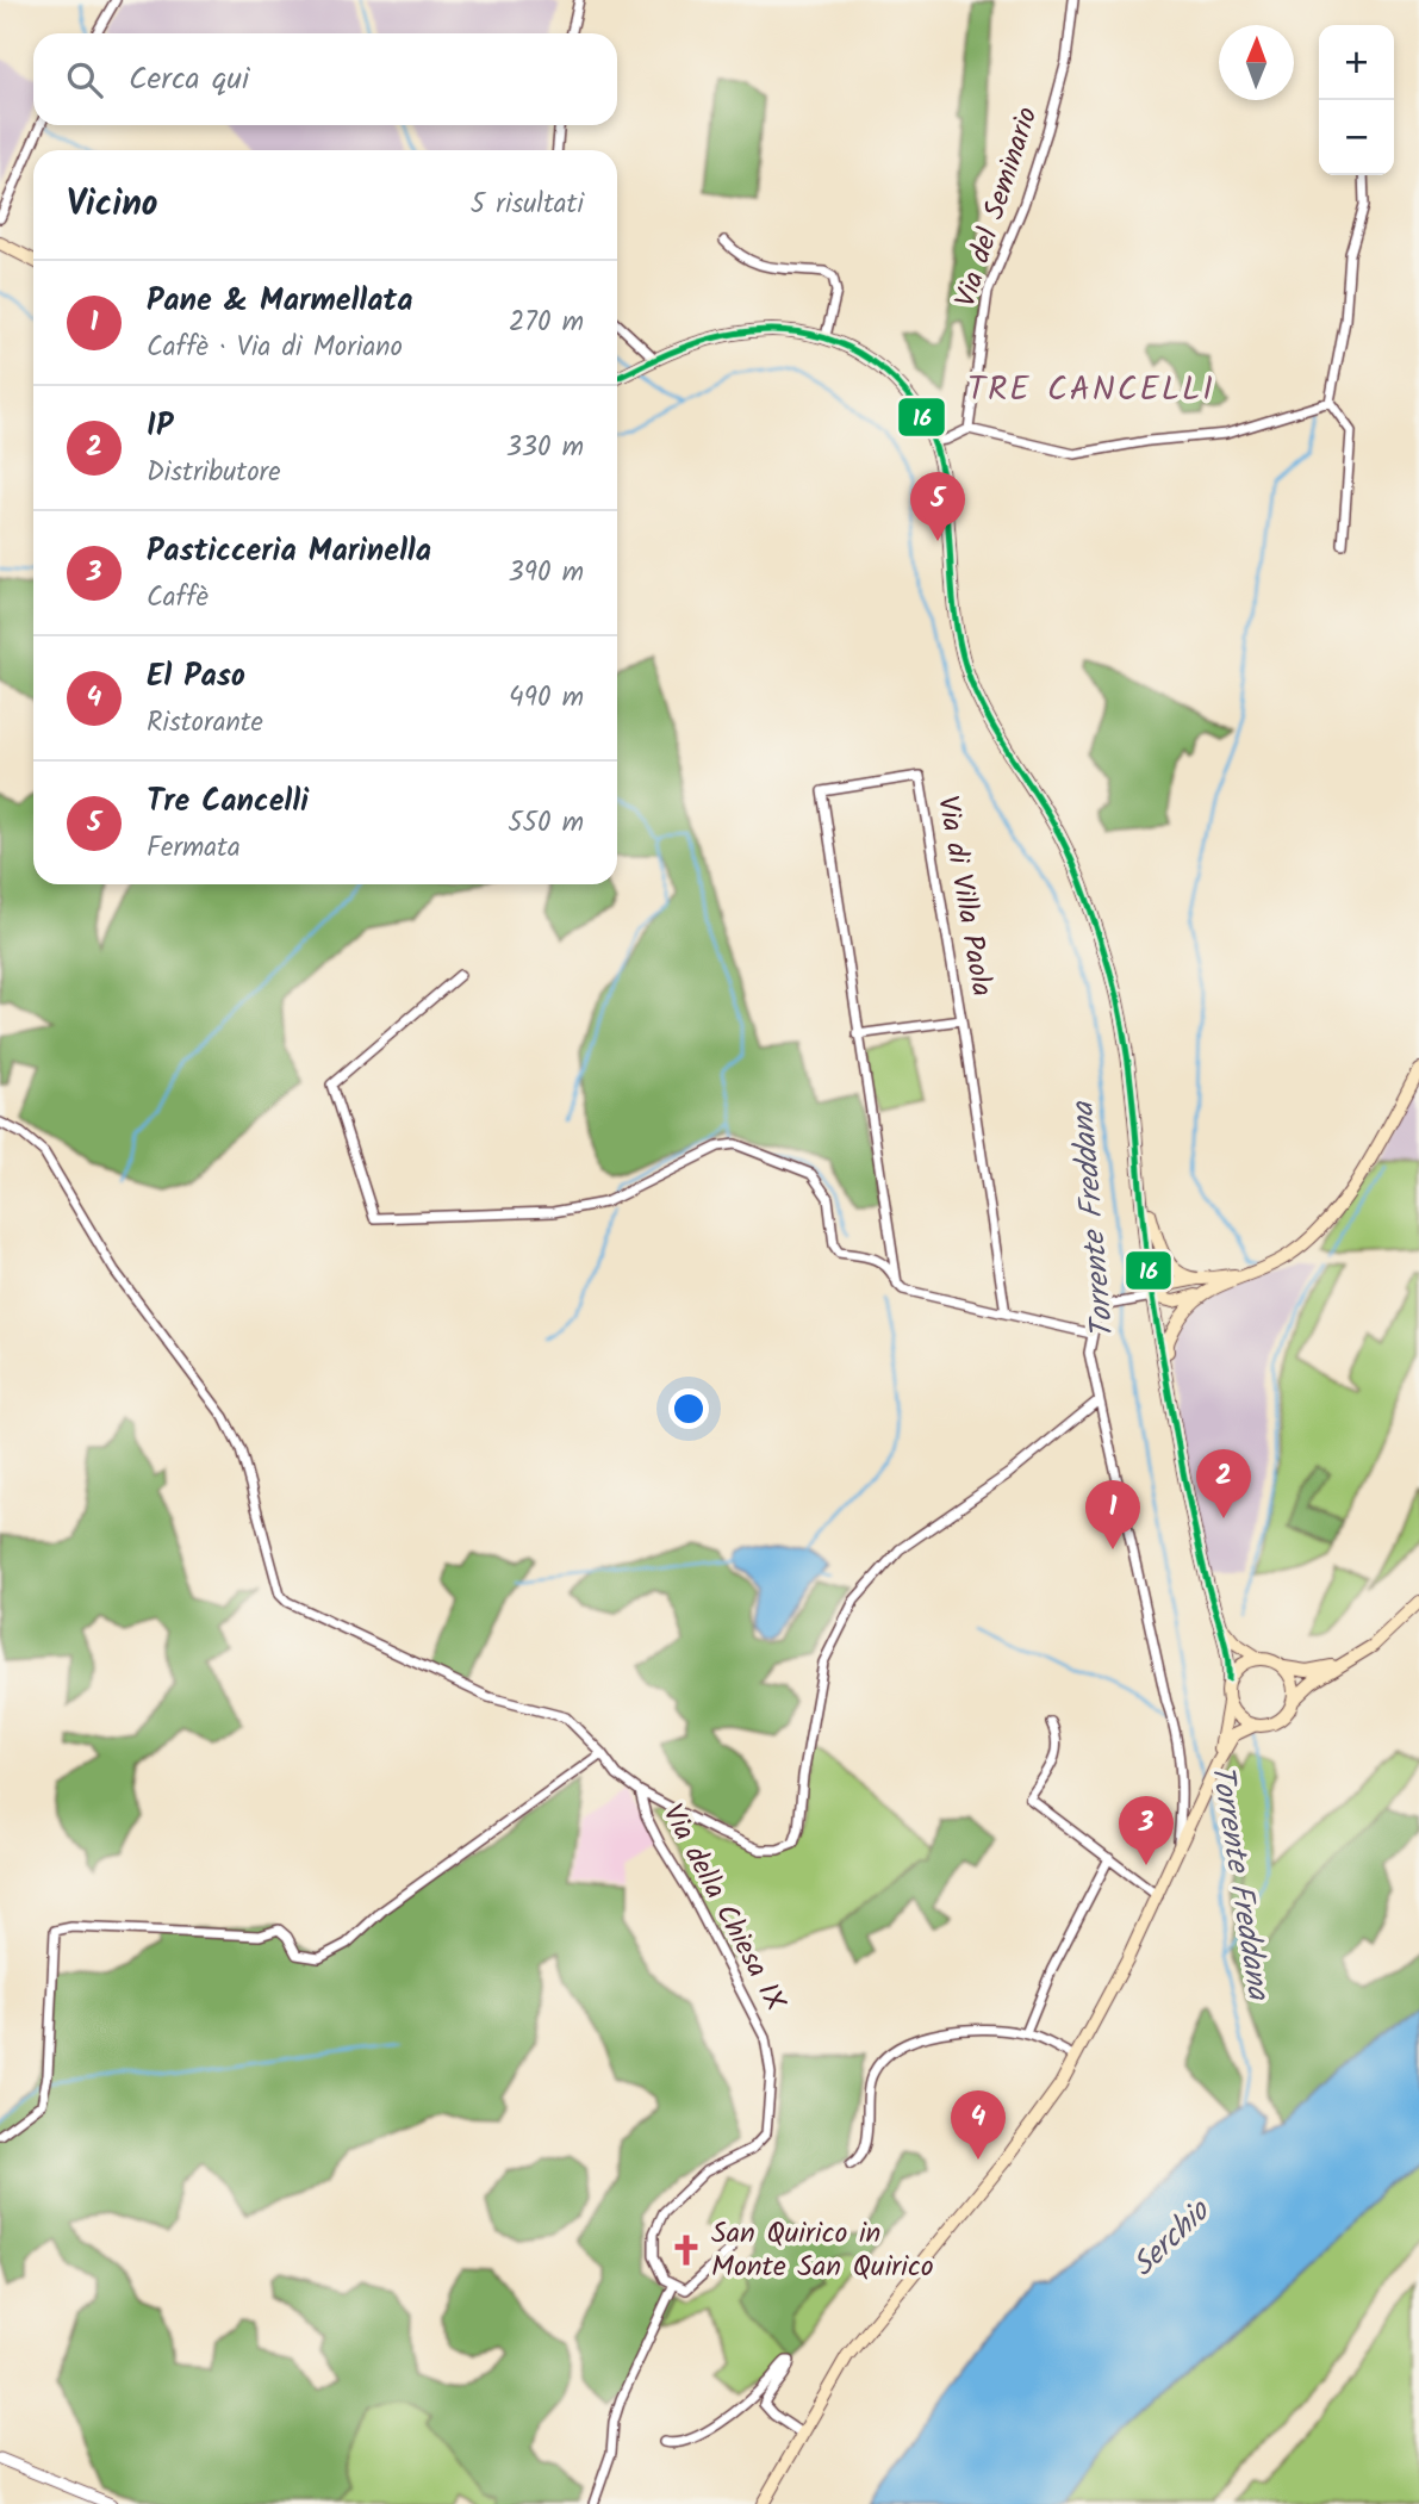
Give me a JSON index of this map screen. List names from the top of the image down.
{
  "streets": {
    "street": ["Via del Seminario", "Via di Villa Paola", "Via della Chiesa IX"]
  },
  "districts": ["TRE CANCELLI"],
  "water": ["Torrente Freddana", "Serchio"],
  "places": {
    "church": ["San Quirico in Monte San Quirico"]
  },
  "lines": ["transit line 16"],
  "north": "top",
  "page": {
    "map_buttons": ["+", "−"],
    "search": "Cerca qui",
    "heading": ["Vicino", "5 risultati"],
    "list": [
      {
        "mark": "1",
        "name": "Pane & Marmellata",
        "note": "Caffè · Via di Moriano",
        "value": "270 m"
      },
      {
        "mark": "2",
        "name": "IP",
        "note": "Distributore",
        "value": "330 m"
      },
      {
        "mark": "3",
        "name": "Pasticceria Marinella",
        "note": "Caffè",
        "value": "390 m"
      },
      {
        "mark": "4",
        "name": "El Paso",
        "note": "Ristorante",
        "value": "490 m"
      },
      {
        "mark": "5",
        "name": "Tre Cancelli",
        "note": "Fermata",
        "value": "550 m"
      }
    ],
    "pins": [
      "5",
      "2",
      "1",
      "3",
      "4"
    ]
  }
}
